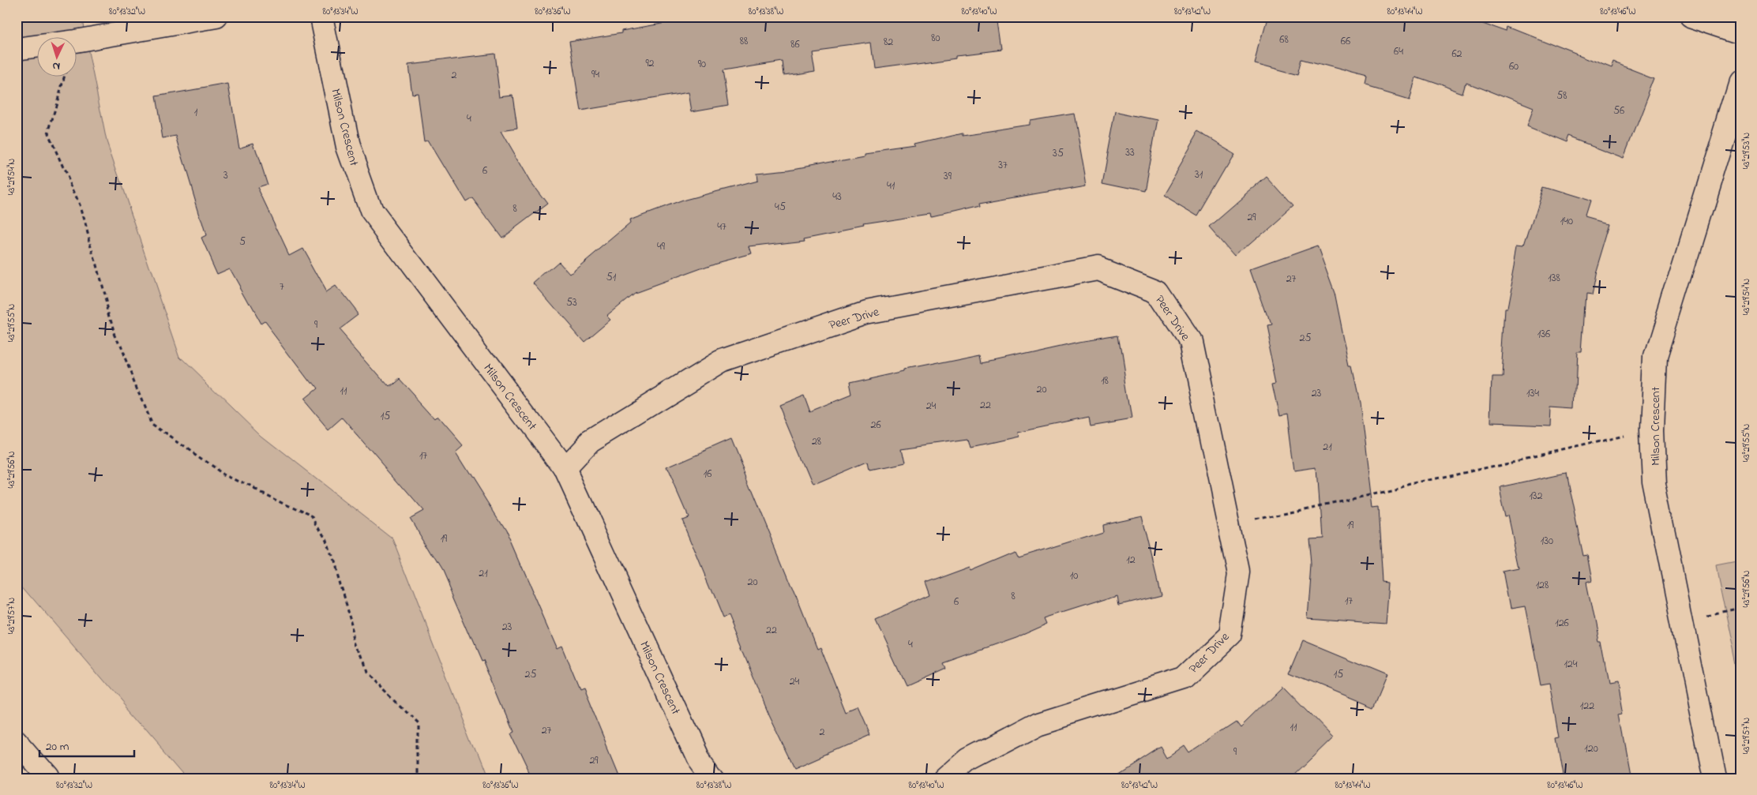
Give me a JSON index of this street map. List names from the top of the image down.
{
  "streets": {
    "main road": ["Milson Crescent", "Peer Drive"]
  },
  "crossings": [
    ["Milson Crescent", "Peer Drive"]
  ],
  "house_numbers": [
    "80",
    "68",
    "88",
    "66",
    "82",
    "86",
    "64",
    "62",
    "92",
    "90",
    "60",
    "94",
    "2",
    "58",
    "56",
    "1",
    "4",
    "33",
    "35",
    "37",
    "6",
    "31",
    "3",
    "39",
    "41",
    "43",
    "45",
    "8",
    "29",
    "140",
    "47",
    "5",
    "49",
    "51",
    "138",
    "27",
    "7",
    "53",
    "9",
    "136",
    "25",
    "18",
    "20",
    "11",
    "23",
    "134",
    "22",
    "24",
    "15",
    "26",
    "28",
    "21",
    "17",
    "16",
    "132",
    "19",
    "19",
    "130",
    "12",
    "21",
    "10",
    "20",
    "128",
    "8",
    "17",
    "6",
    "126",
    "23",
    "22",
    "4",
    "124",
    "25",
    "15",
    "24",
    "122",
    "11",
    "27",
    "2",
    "120",
    "9",
    "29"
  ],
  "scale_bar": "20 m",
  "north": "bottom",
  "coordinates": [
    "80°13'32\"W",
    "80°13'34\"W",
    "80°13'36\"W",
    "80°13'38\"W",
    "80°13'40\"W",
    "80°13'42\"W",
    "80°13'44\"W",
    "80°13'46\"W",
    "43°29'53\"N",
    "43°29'54\"N",
    "43°29'55\"N",
    "43°29'56\"N",
    "43°29'57\"N"
  ]
}
